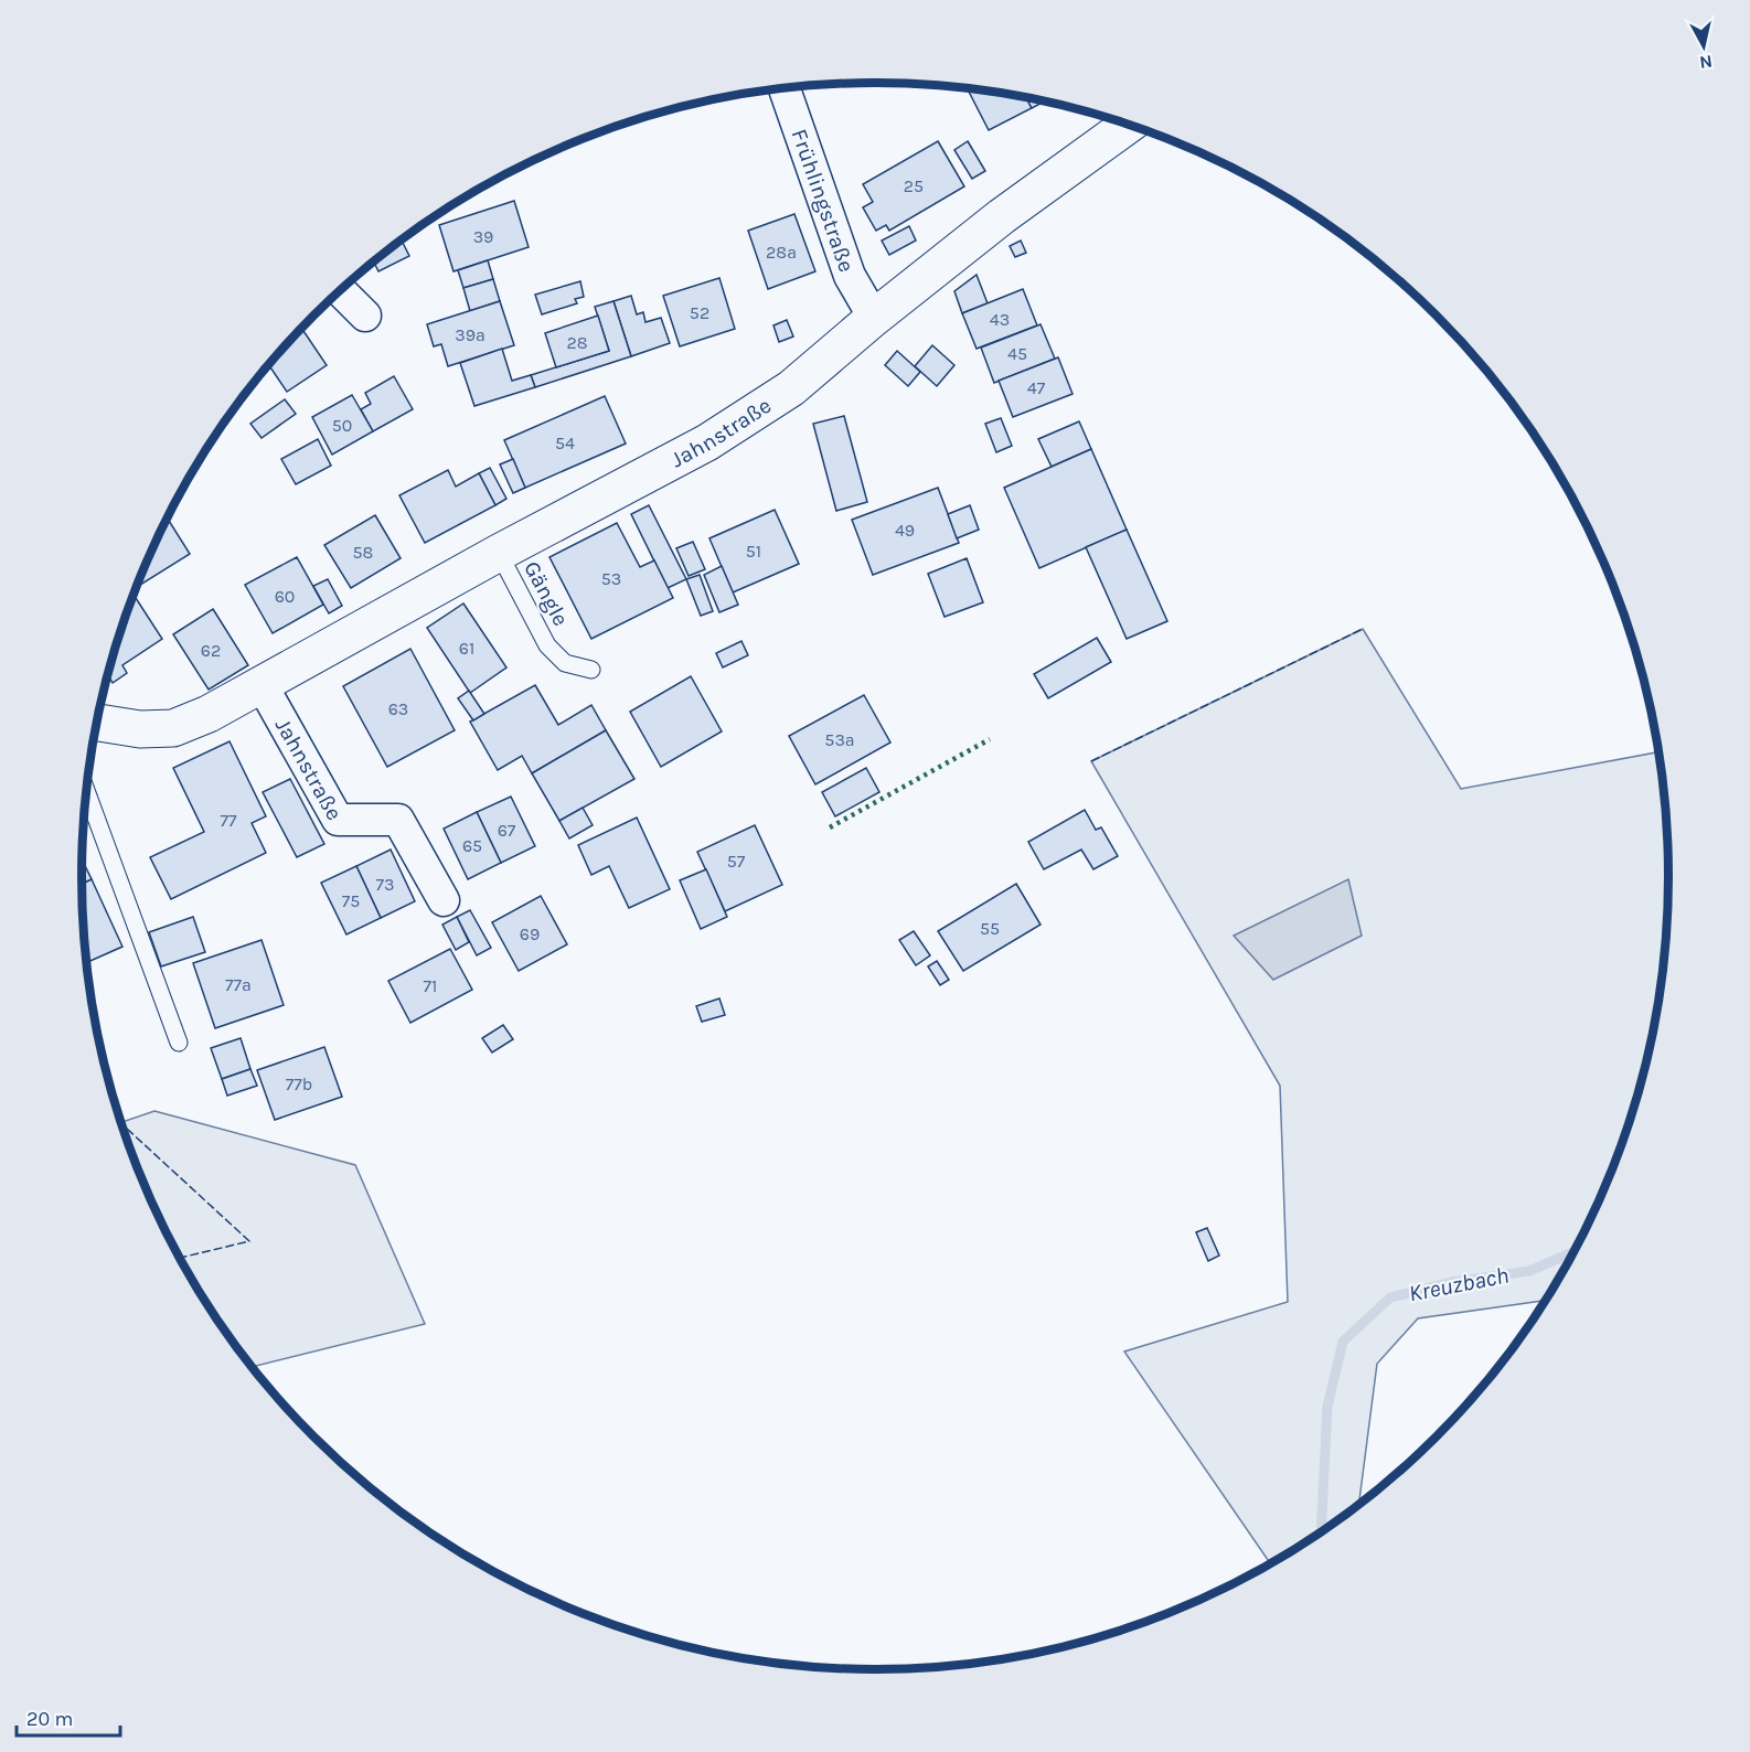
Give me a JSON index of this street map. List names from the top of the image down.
{
  "streets": {
    "street": ["Frühlingstraße", "Jahnstraße"],
    "lane": ["Gängle"]
  },
  "crossings": [
    ["Frühlingstraße", "Jahnstraße"],
    ["Jahnstraße", "Gängle"]
  ],
  "water": ["Kreuzbach"],
  "house_numbers": [
    "25",
    "39",
    "28a",
    "52",
    "43",
    "39a",
    "28",
    "45",
    "47",
    "50",
    "54",
    "49",
    "51",
    "58",
    "53",
    "60",
    "61",
    "62",
    "63",
    "53a",
    "77",
    "67",
    "65",
    "57",
    "73",
    "75",
    "55",
    "69",
    "77a",
    "71",
    "77b"
  ],
  "scale_bar": "20 m",
  "north": "bottom"
}
